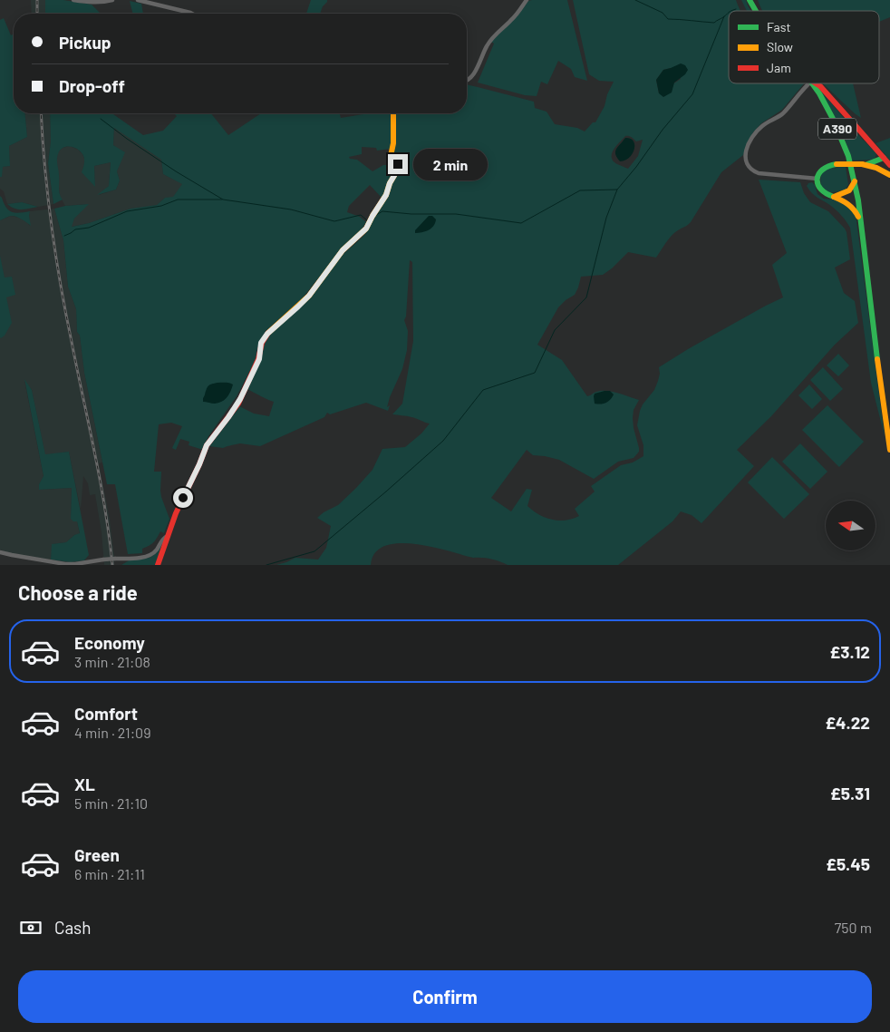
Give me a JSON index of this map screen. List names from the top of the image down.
{
  "streets": {
    "main road": ["A390"]
  },
  "legend": ["Fast", "Slow", "Jam"],
  "north": "left",
  "page": {
    "banner": ["Pickup", "Drop-off"],
    "bubble": "2 min",
    "heading": "Choose a ride",
    "list": [
      {
        "name": "Economy",
        "note": "3 min · 21:08",
        "value": "£3.12"
      },
      {
        "name": "Comfort",
        "note": "4 min · 21:09",
        "value": "£4.22"
      },
      {
        "name": "XL",
        "note": "5 min · 21:10",
        "value": "£5.31"
      },
      {
        "name": "Green",
        "note": "6 min · 21:11",
        "value": "£5.45"
      }
    ],
    "pay": ["Cash", "750 m"],
    "buttons": "Confirm"
  }
}
